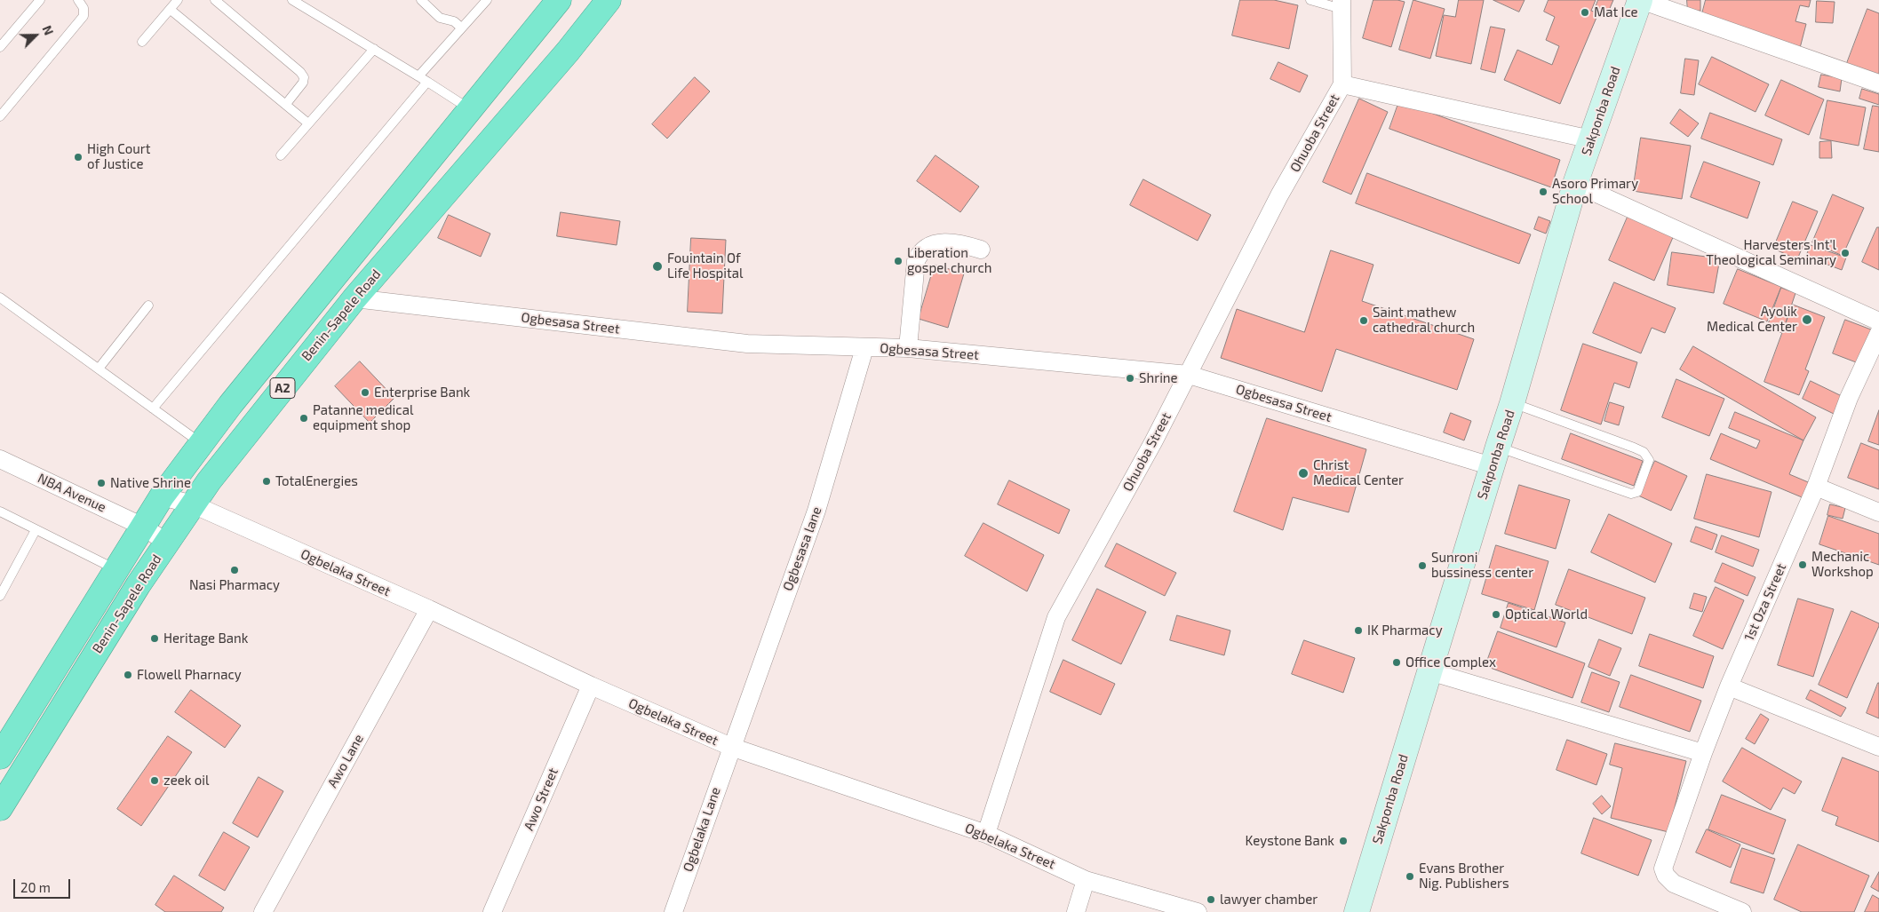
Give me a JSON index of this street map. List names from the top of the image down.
{
  "streets": {
    "highway": ["Benin-Sapele Road", "A2"],
    "main road": ["Sakponba Road"],
    "street": [
      "Ohuoba Street",
      "Ogbesasa Street",
      "NBA Avenue",
      "Ogbesasa lane",
      "Ogbelaka Street",
      "1st Oza Street",
      "Awo Lane",
      "Awo Street",
      "Ogbelaka Lane"
    ]
  },
  "crossings": [
    ["Sakponba Road", "Ohuoba Street"],
    ["Sakponba Road", "Ogbesasa Street"],
    ["Ohuoba Street", "Ogbesasa Street"],
    ["Ohuoba Street", "Ogbelaka Street"],
    ["Benin-Sapele Road", "Ogbesasa Street"],
    ["Benin-Sapele Road", "NBA Avenue"],
    ["Benin-Sapele Road", "Ogbelaka Street"],
    ["Ogbesasa Street", "Ogbesasa lane"],
    ["Ogbesasa lane", "Ogbelaka Street"],
    ["Ogbesasa lane", "Ogbelaka Lane"],
    ["Ogbelaka Street", "Awo Lane"],
    ["Ogbelaka Street", "Awo Street"],
    ["Ogbelaka Street", "Ogbelaka Lane"]
  ],
  "places": [
    "Mat Ice",
    "High Court of Justice",
    "Asoro Primary School",
    "Harvesters Int'l Theological Seminary",
    "Liberation gospel church",
    "Fouintain Of Life Hospital",
    "Ayolik Medical Center",
    "Saint mathew cathedral church",
    "Shrine",
    "Enterprise Bank",
    "Patanne medical equipment shop",
    "Christ Medical Center",
    "TotalEnergies",
    "Native Shrine",
    "Mechanic Workshop",
    "Sunroni bussiness center",
    "Nasi Pharmacy",
    "Optical World",
    "IK Pharmacy",
    "Heritage Bank",
    "Office Complex",
    "Flowell Pharnacy",
    "zeek oil",
    "Keystone Bank",
    "Evans Brother Nig. Publishers",
    "lawyer chamber"
  ],
  "scale_bar": "20 m",
  "north": "top right"
}
